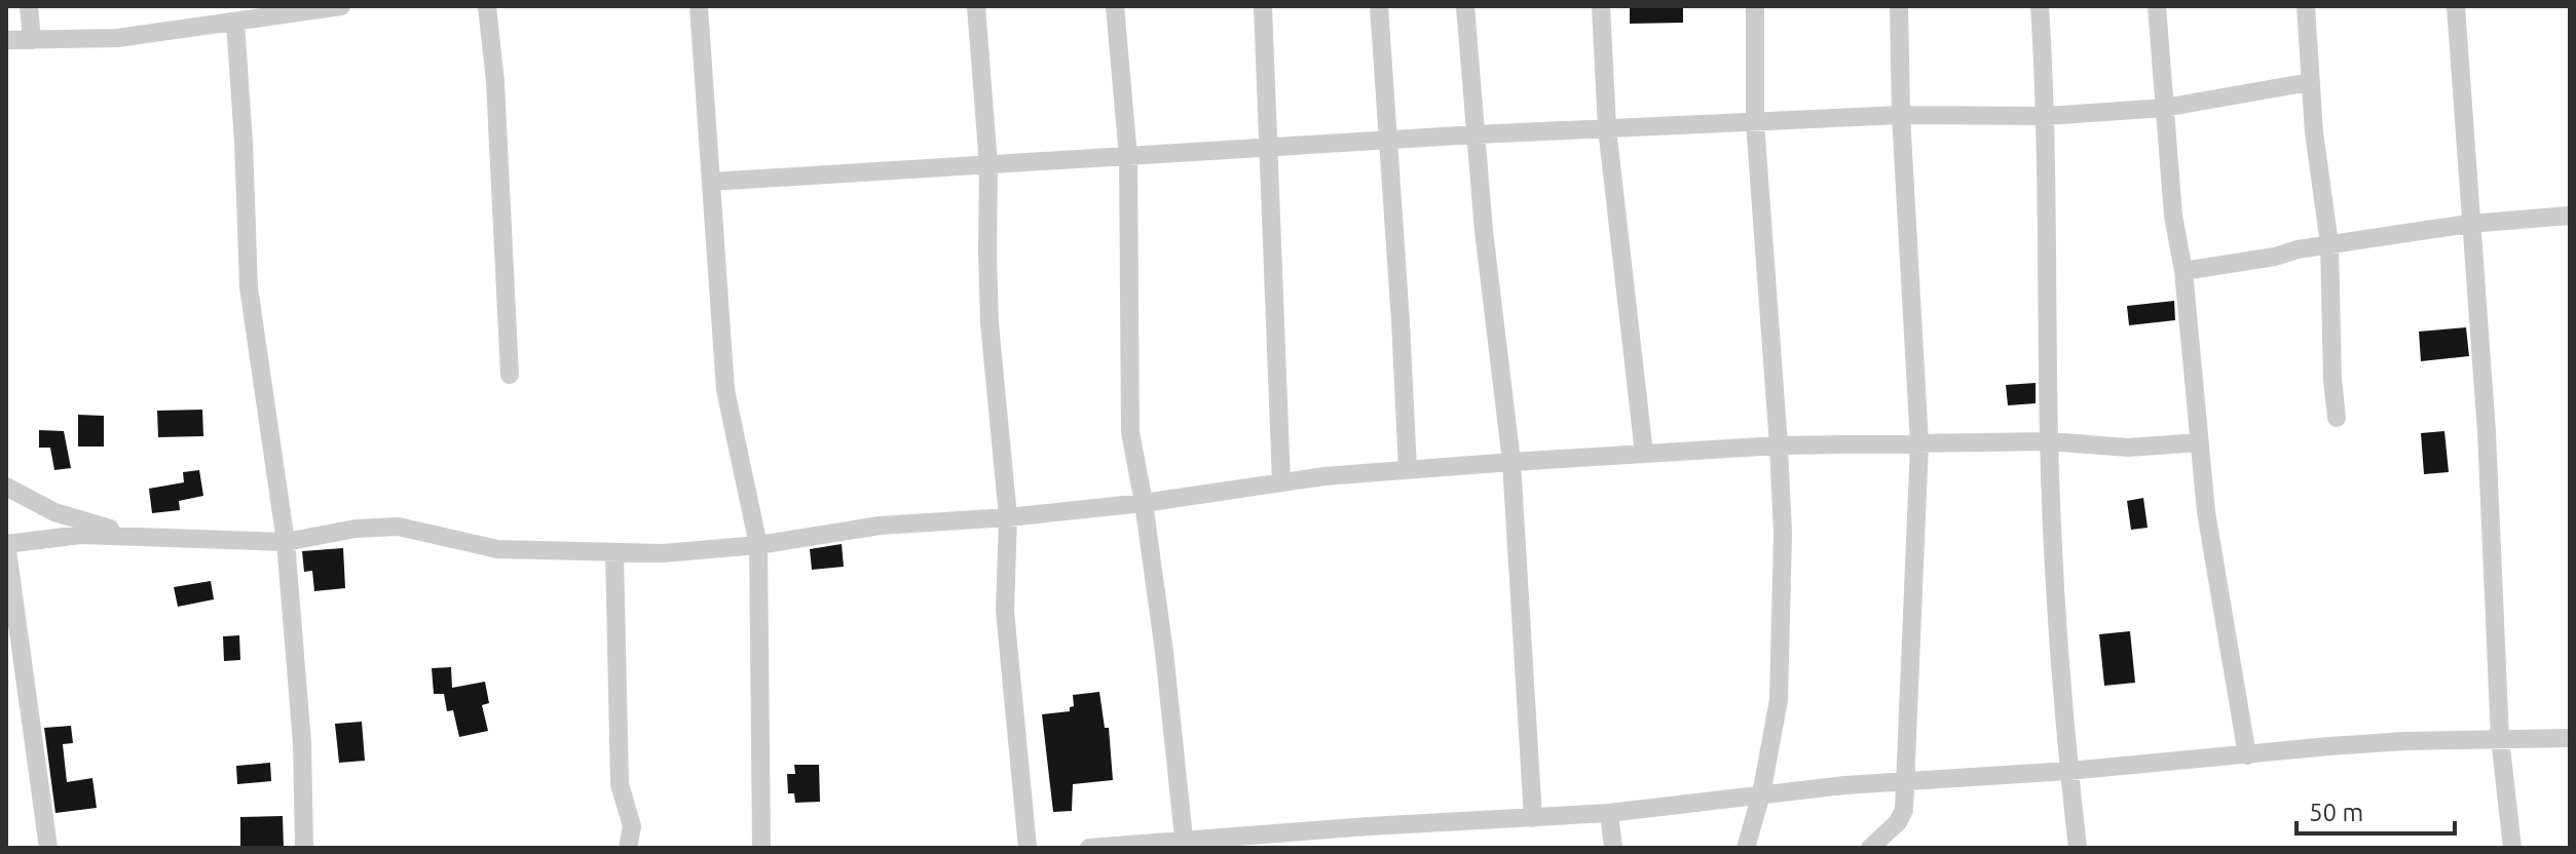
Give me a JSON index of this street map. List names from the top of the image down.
{
  "scale_bar": "50 m"
}
